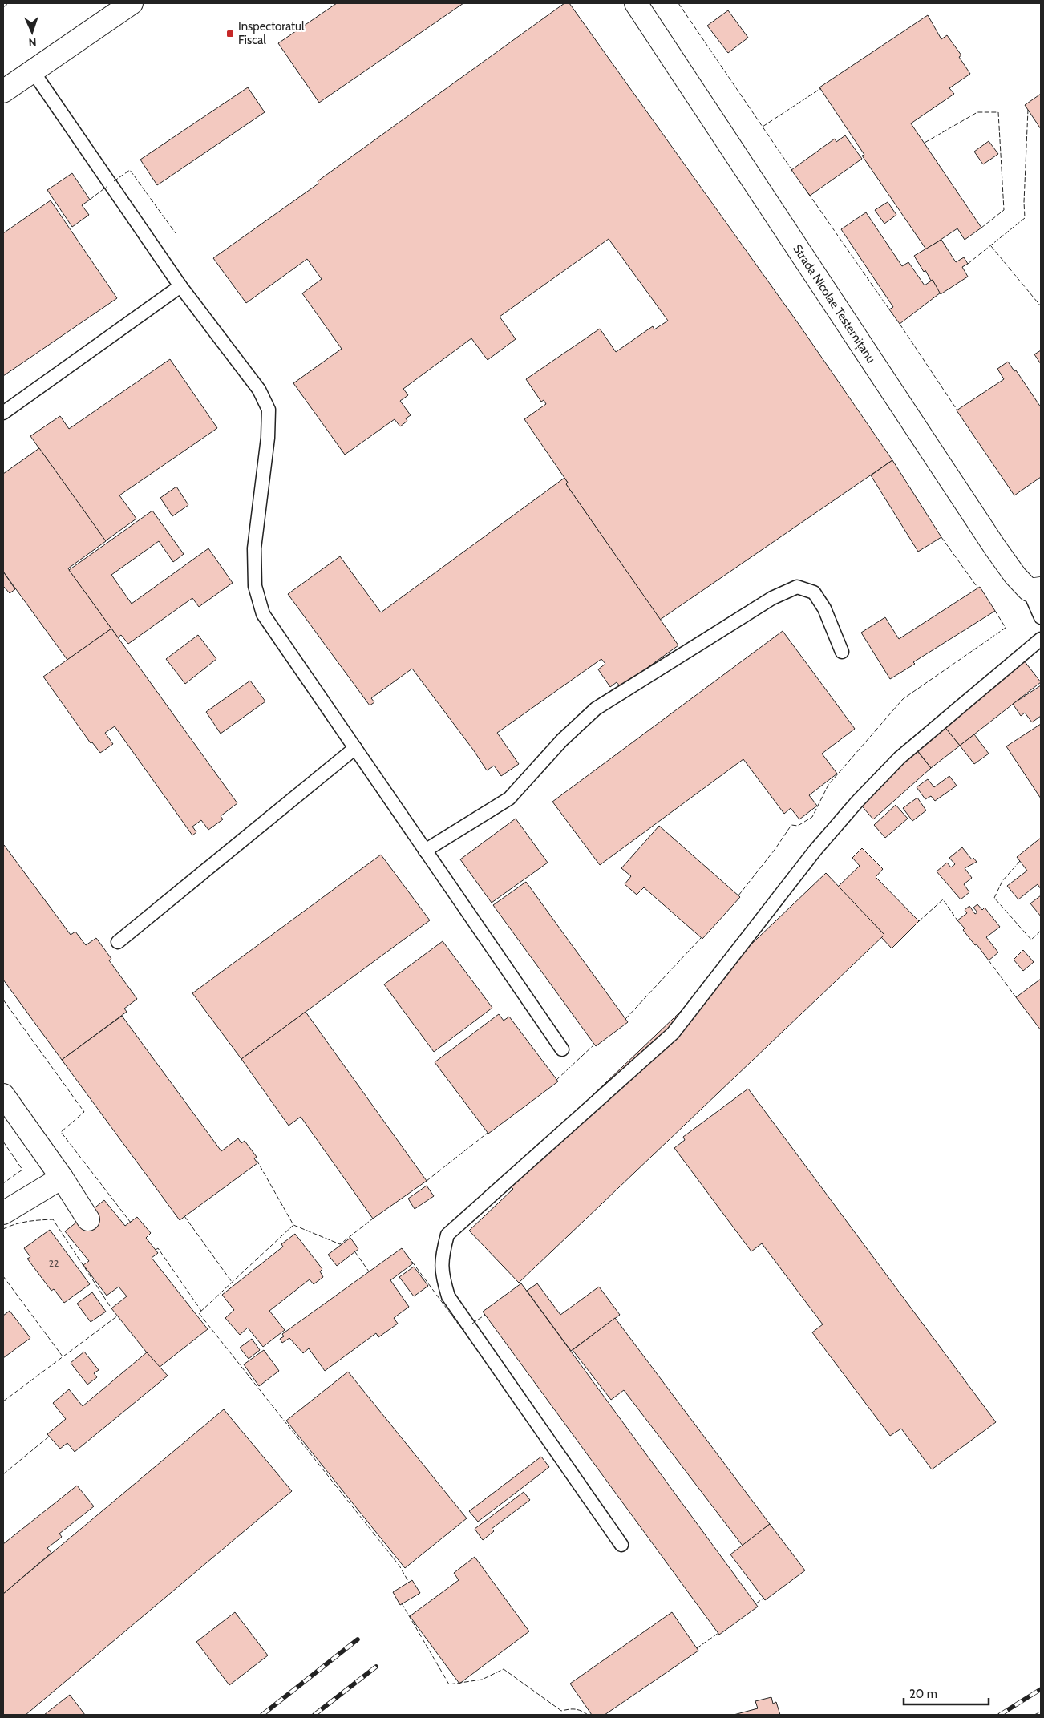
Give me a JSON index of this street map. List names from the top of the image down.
{
  "streets": {
    "main road": ["Strada Nicolae Testemițanu"]
  },
  "places": {
    "transit": ["Inspectoratul Fiscal"]
  },
  "house_numbers": ["22"],
  "scale_bar": "20 m",
  "north": "bottom"
}
